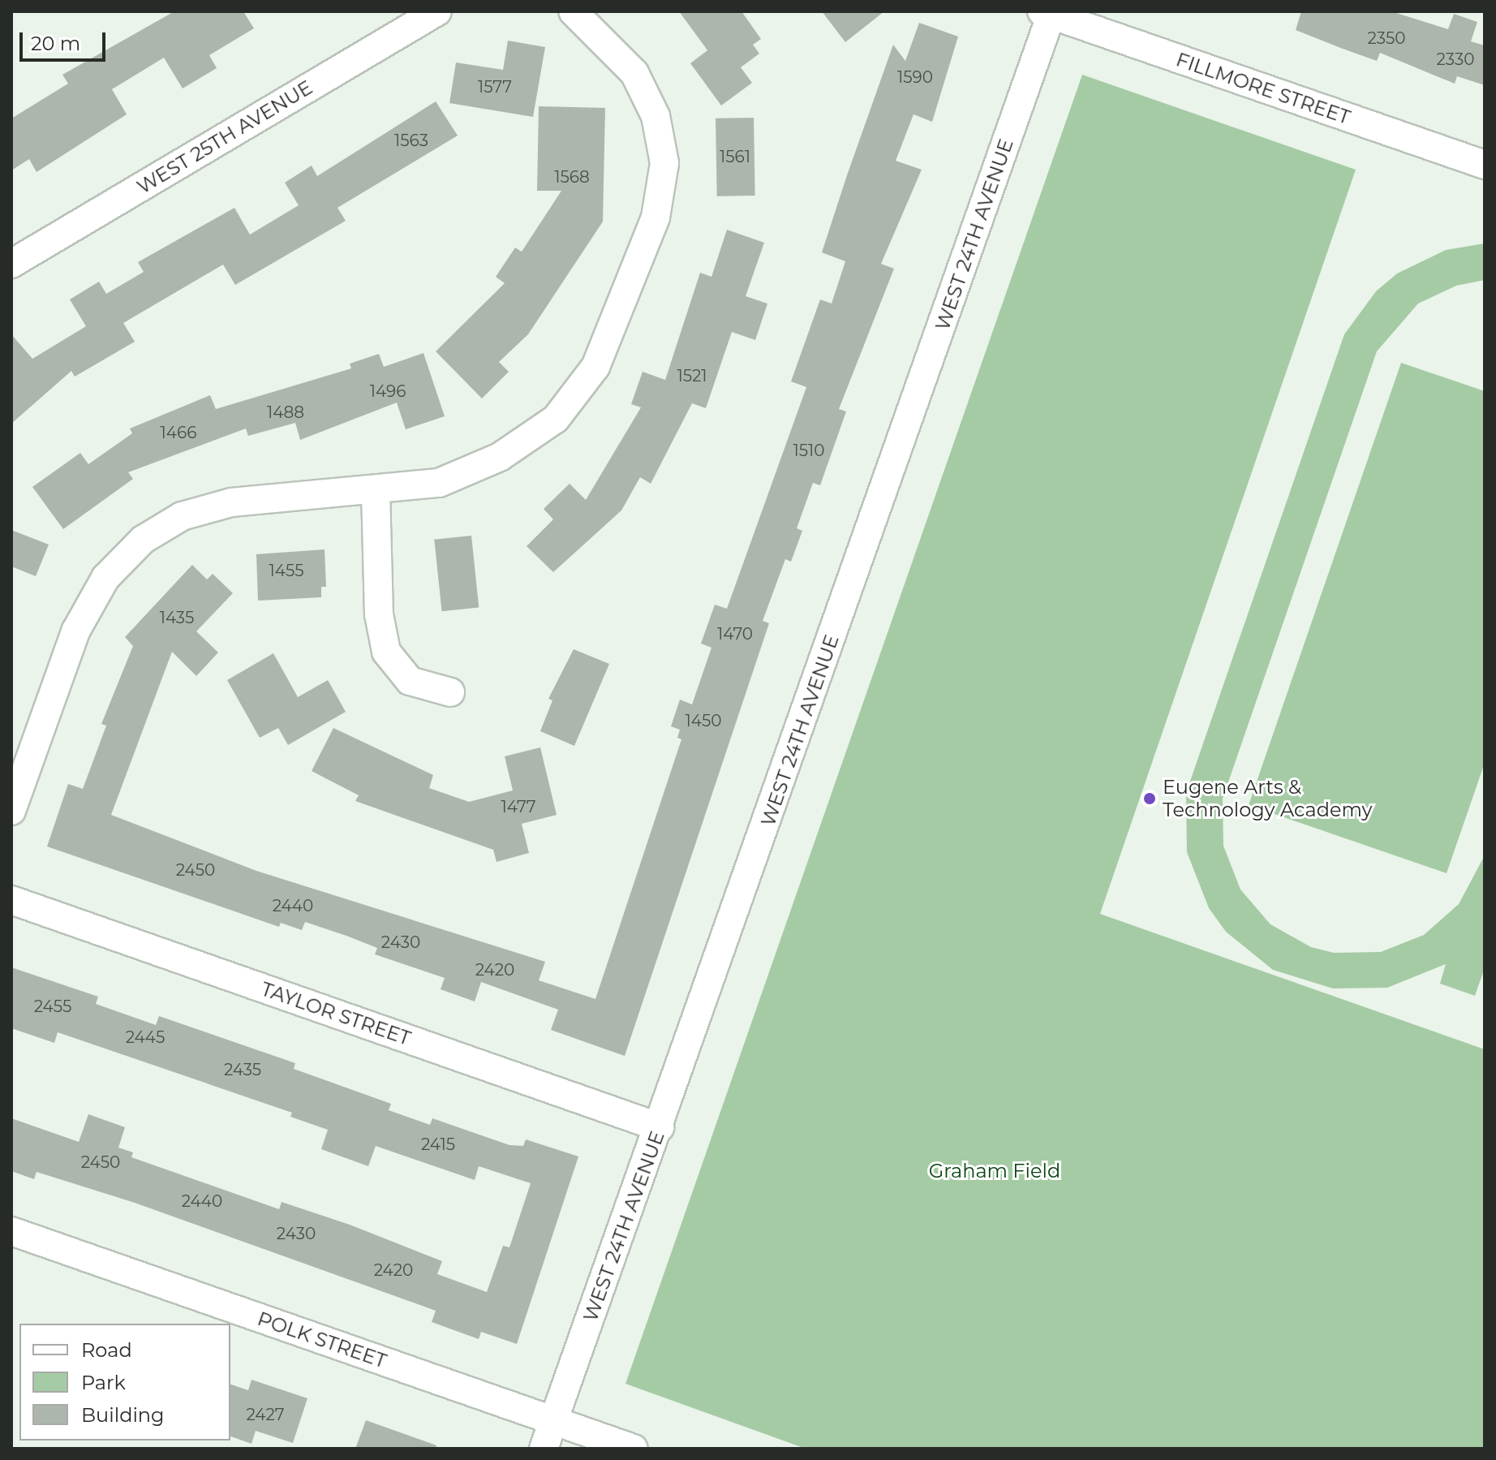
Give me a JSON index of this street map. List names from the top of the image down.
{
  "streets": {
    "street": [
      "FILLMORE STREET",
      "WEST 25TH AVENUE",
      "WEST 24TH AVENUE",
      "TAYLOR STREET",
      "POLK STREET"
    ]
  },
  "crossings": [
    ["FILLMORE STREET", "WEST 24TH AVENUE"],
    ["WEST 24TH AVENUE", "TAYLOR STREET"],
    ["WEST 24TH AVENUE", "POLK STREET"]
  ],
  "parks": ["Graham Field"],
  "places": ["Eugene Arts & Technology Academy"],
  "house_numbers": [
    "2350",
    "2330",
    "1590",
    "1577",
    "1563",
    "1561",
    "1568",
    "1521",
    "1496",
    "1488",
    "1466",
    "1510",
    "1455",
    "1435",
    "1470",
    "1450",
    "1477",
    "2450",
    "2440",
    "2430",
    "2420",
    "2455",
    "2445",
    "2435",
    "2415",
    "2450",
    "2440",
    "2430",
    "2420",
    "2427"
  ],
  "legend": ["Road", "Park", "Building"],
  "scale_bar": "20 m"
}
